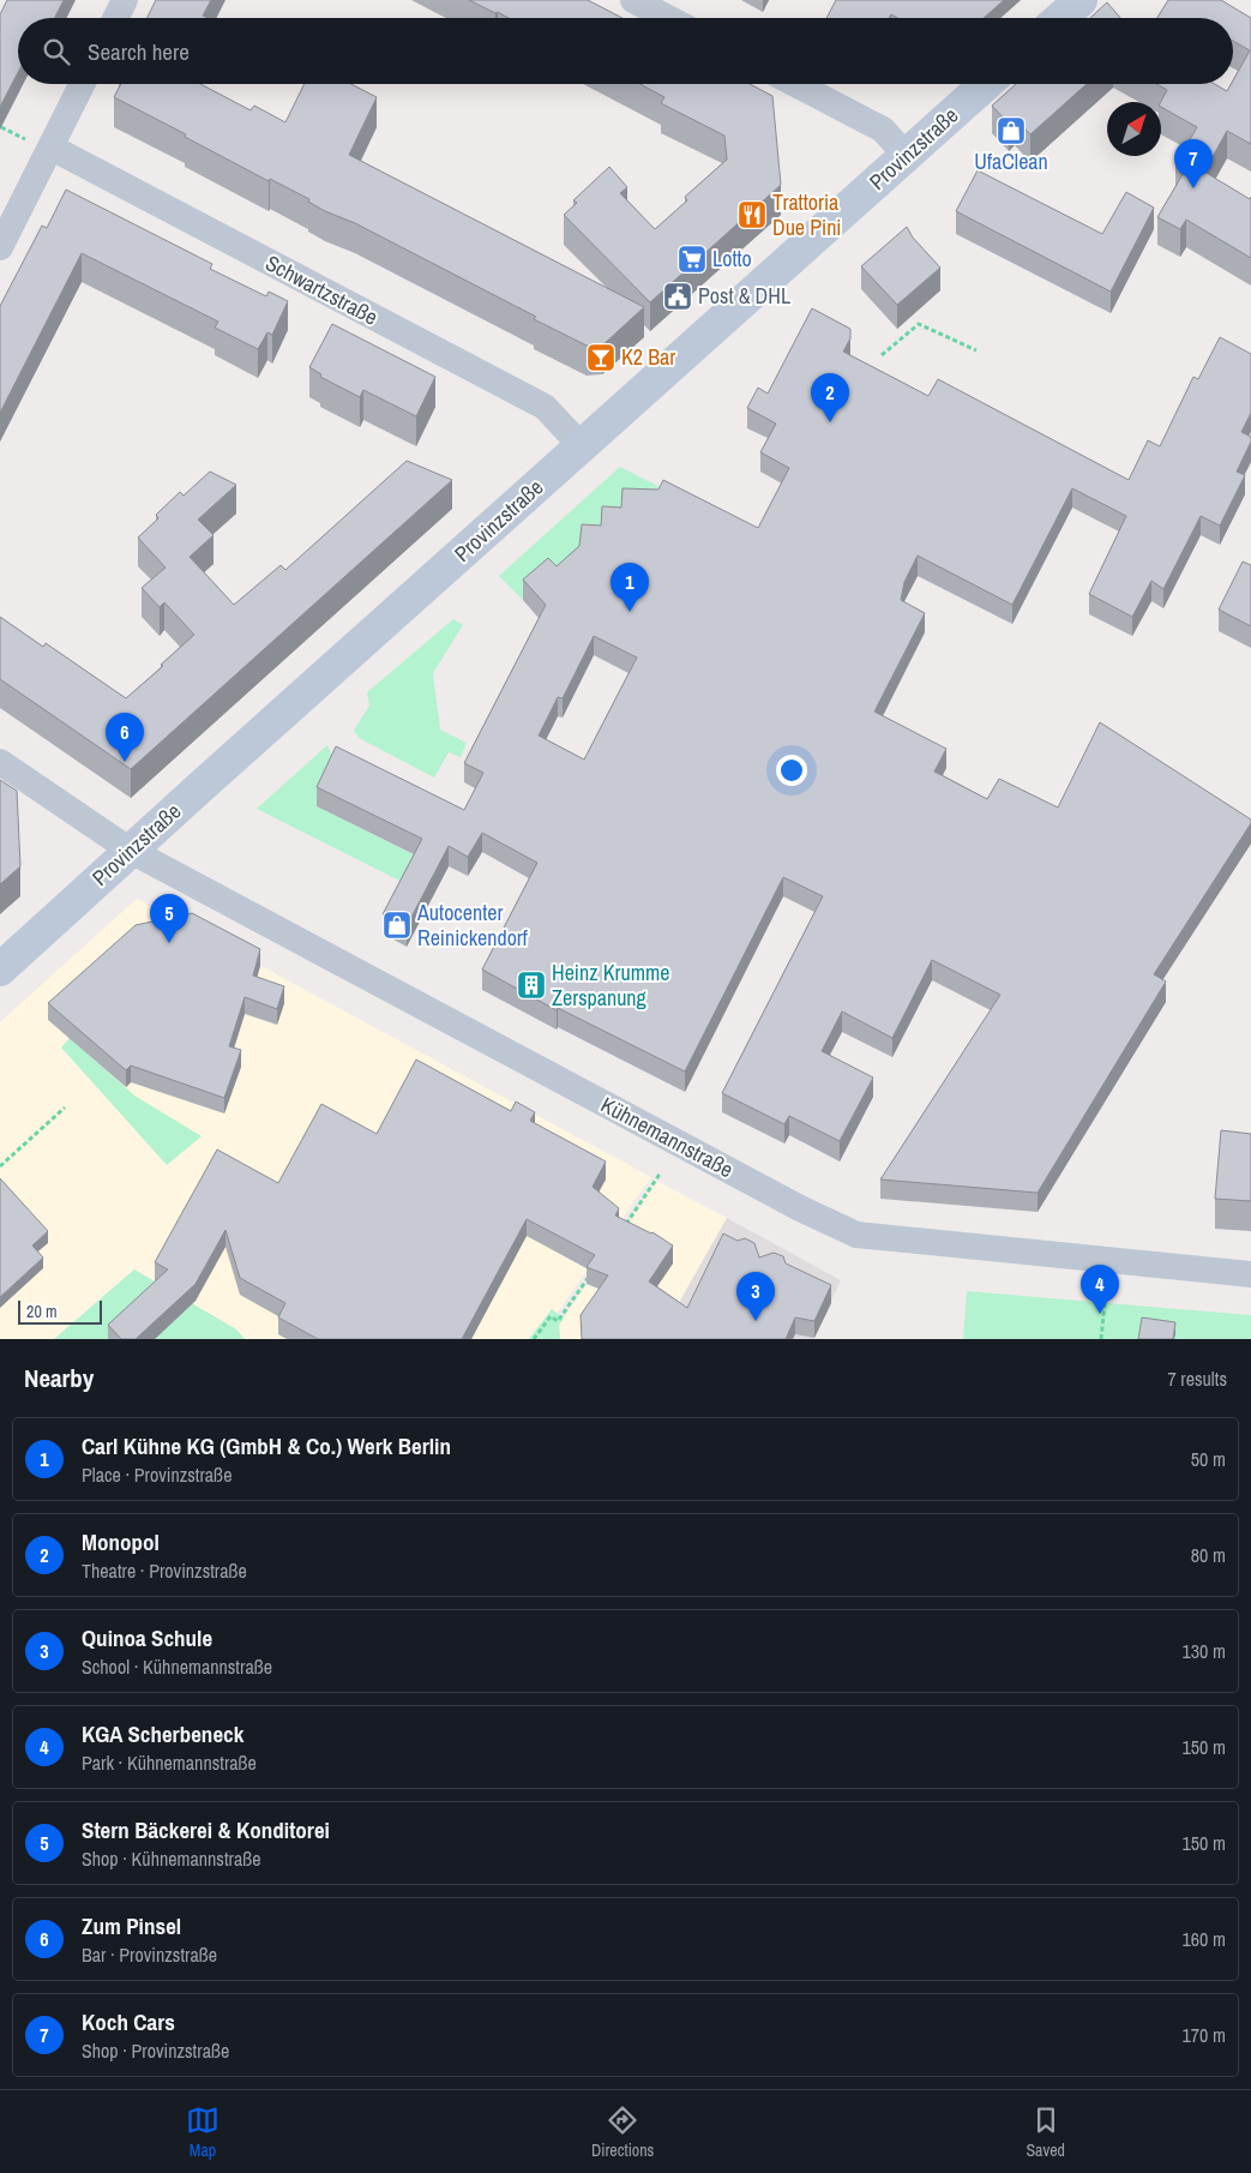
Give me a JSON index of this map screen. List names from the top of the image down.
{
  "streets": {
    "main road": ["Provinzstraße"],
    "street": ["Schwartzstraße", "Kühnemannstraße"]
  },
  "crossings": [
    ["Provinzstraße", "Schwartzstraße"],
    ["Provinzstraße", "Kühnemannstraße"]
  ],
  "places": {
    "shop": ["UfaClean", "Autocenter Reinickendorf"],
    "restaurant": ["Trattoria Due Pini"],
    "supermarket": ["Lotto"],
    "public building": ["Post & DHL"],
    "bar": ["K2 Bar"],
    "building": ["Heinz Krumme Zerspanung"]
  },
  "scale_bar": "20 m",
  "north": "top right",
  "page": {
    "search": "Search here",
    "pins": [
      "7",
      "2",
      "1",
      "6",
      "5",
      "4",
      "3"
    ],
    "scale": "20 m",
    "heading": ["Nearby", "7 results"],
    "list": [
      {
        "mark": "1",
        "name": "Carl Kühne KG (GmbH & Co.) Werk Berlin",
        "note": "Place · Provinzstraße",
        "value": "50 m"
      },
      {
        "mark": "2",
        "name": "Monopol",
        "note": "Theatre · Provinzstraße",
        "value": "80 m"
      },
      {
        "mark": "3",
        "name": "Quinoa Schule",
        "note": "School · Kühnemannstraße",
        "value": "130 m"
      },
      {
        "mark": "4",
        "name": "KGA Scherbeneck",
        "note": "Park · Kühnemannstraße",
        "value": "150 m"
      },
      {
        "mark": "5",
        "name": "Stern Bäckerei & Konditorei",
        "note": "Shop · Kühnemannstraße",
        "value": "150 m"
      },
      {
        "mark": "6",
        "name": "Zum Pinsel",
        "note": "Bar · Provinzstraße",
        "value": "160 m"
      },
      {
        "mark": "7",
        "name": "Koch Cars",
        "note": "Shop · Provinzstraße",
        "value": "170 m"
      }
    ],
    "nav": ["Map", "Directions", "Saved"]
  }
}
